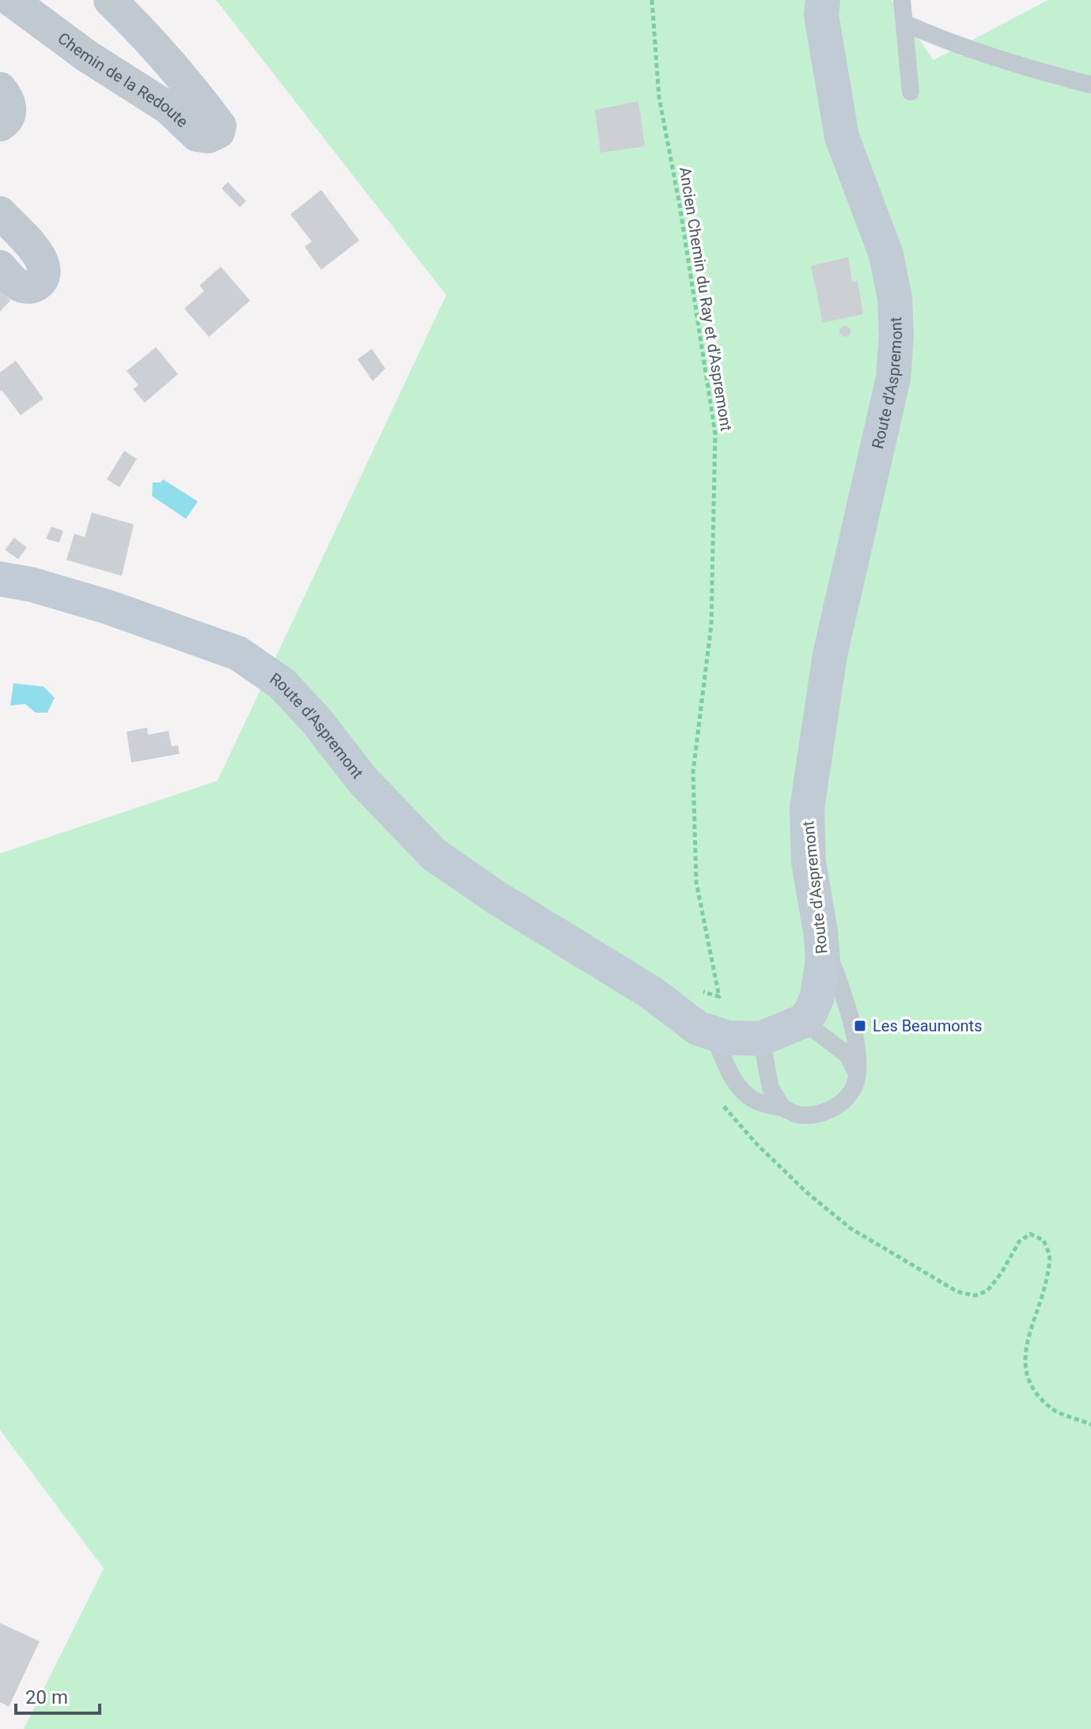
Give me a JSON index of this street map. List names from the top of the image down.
{
  "streets": {
    "street": ["Chemin de la Redoute", "Route d'Aspremont"],
    "path": ["Ancien Chemin du Ray et d'Aspremont"]
  },
  "places": {
    "transit": ["Les Beaumonts"]
  },
  "scale_bar": "20 m"
}
